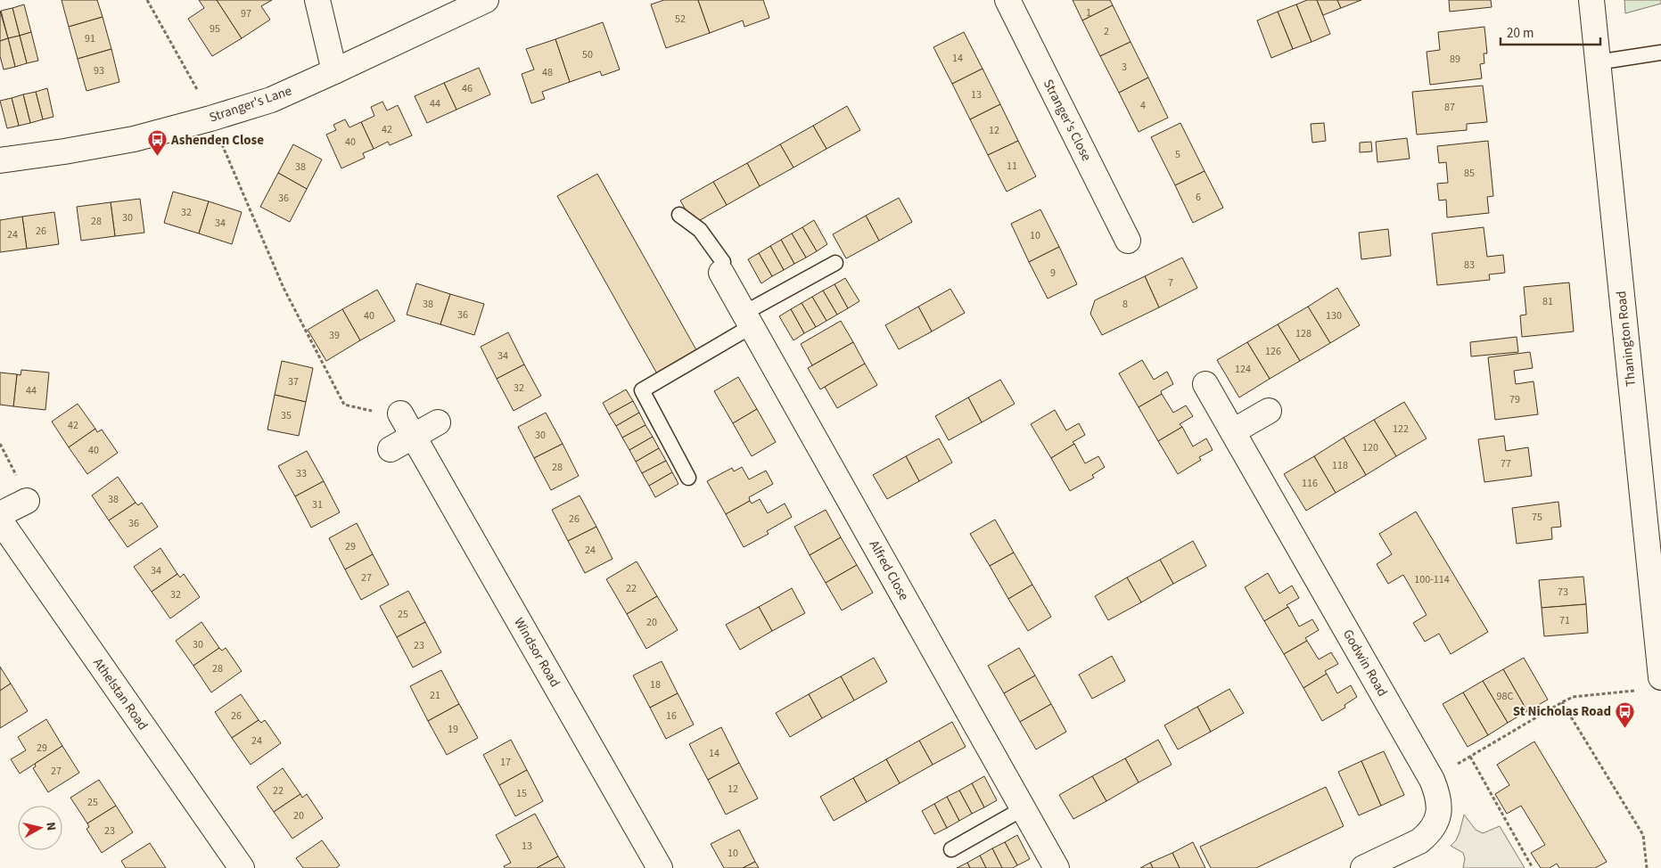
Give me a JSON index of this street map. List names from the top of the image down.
{
  "streets": {
    "main road": [
      "Stranger's Lane",
      "Stranger's Close",
      "Thanington Road",
      "Alfred Close",
      "Windsor Road",
      "Godwin Road",
      "Athelstan Road"
    ]
  },
  "places": {
    "bus stop": ["Ashenden Close", "St Nicholas Road"]
  },
  "house_numbers": [
    "1",
    "97",
    "52",
    "95",
    "2",
    "91",
    "50",
    "14",
    "89",
    "3",
    "93",
    "48",
    "46",
    "13",
    "44",
    "4",
    "87",
    "42",
    "12",
    "40",
    "5",
    "11",
    "38",
    "85",
    "6",
    "36",
    "32",
    "30",
    "28",
    "34",
    "26",
    "24",
    "10",
    "83",
    "9",
    "7",
    "81",
    "38",
    "8",
    "36",
    "40",
    "130",
    "128",
    "39",
    "126",
    "34",
    "124",
    "37",
    "32",
    "44",
    "79",
    "35",
    "42",
    "122",
    "30",
    "120",
    "40",
    "77",
    "118",
    "28",
    "33",
    "116",
    "38",
    "31",
    "75",
    "26",
    "36",
    "29",
    "24",
    "34",
    "27",
    "100-114",
    "22",
    "73",
    "32",
    "25",
    "71",
    "20",
    "30",
    "23",
    "28",
    "18",
    "21",
    "98C",
    "26",
    "16",
    "19",
    "24",
    "29",
    "14",
    "17",
    "27",
    "12",
    "22",
    "15",
    "25",
    "20",
    "23",
    "13",
    "10"
  ],
  "scale_bar": "20 m",
  "north": "right"
}
